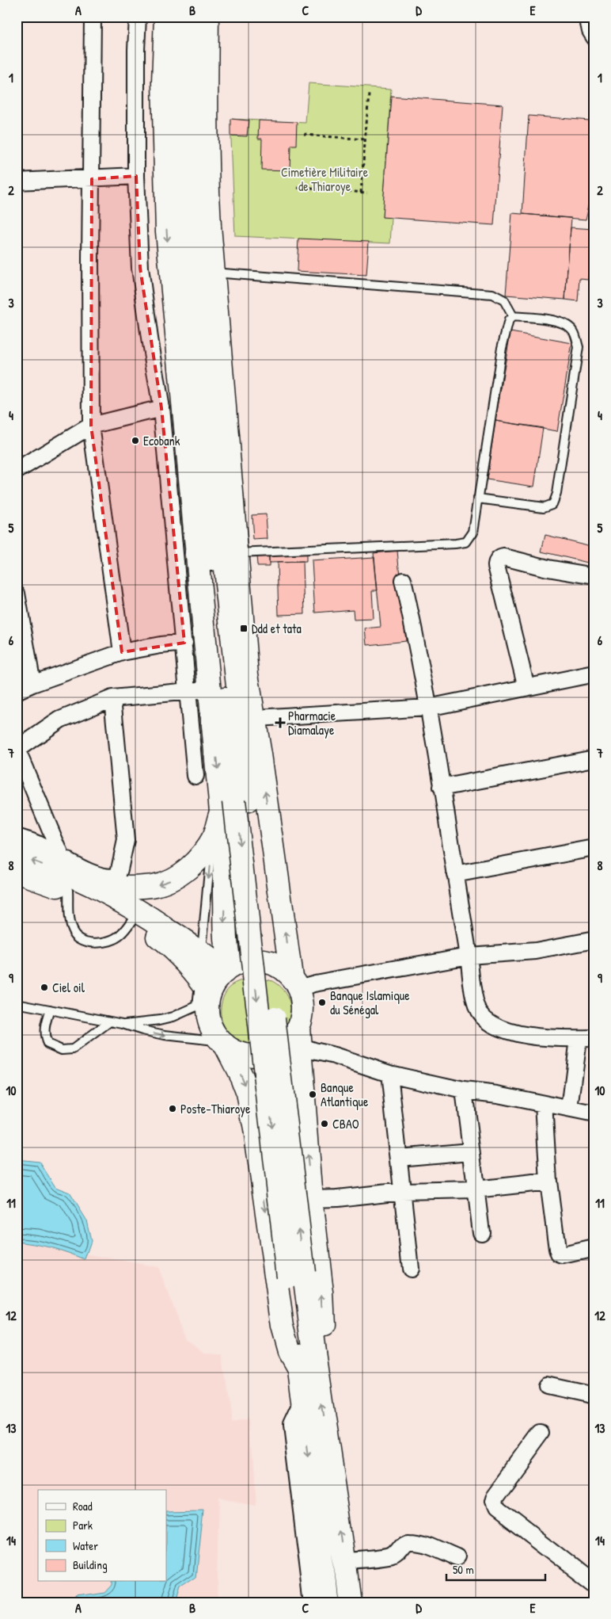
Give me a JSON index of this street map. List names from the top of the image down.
{
  "parks": ["Cimetière Militaire de Thiaroye"],
  "places": {
    "other": [
      "Ecobank",
      "Ciel oil",
      "Banque Islamique du Sénégal",
      "Banque Atlantique",
      "Poste-Thiaroye",
      "CBAO"
    ],
    "transit": ["Ddd et tata"],
    "health": ["Pharmacie Diamalaye"]
  },
  "legend": [
    "Road",
    "Park",
    "Water",
    "Building"
  ],
  "scale_bar": "50 m",
  "grid": {
    "columns": [
      "A",
      "B",
      "C",
      "D",
      "E"
    ],
    "rows": [
      "1",
      "2",
      "3",
      "4",
      "5",
      "6",
      "7",
      "8",
      "9",
      "10",
      "11",
      "12",
      "13",
      "14"
    ]
  }
}
